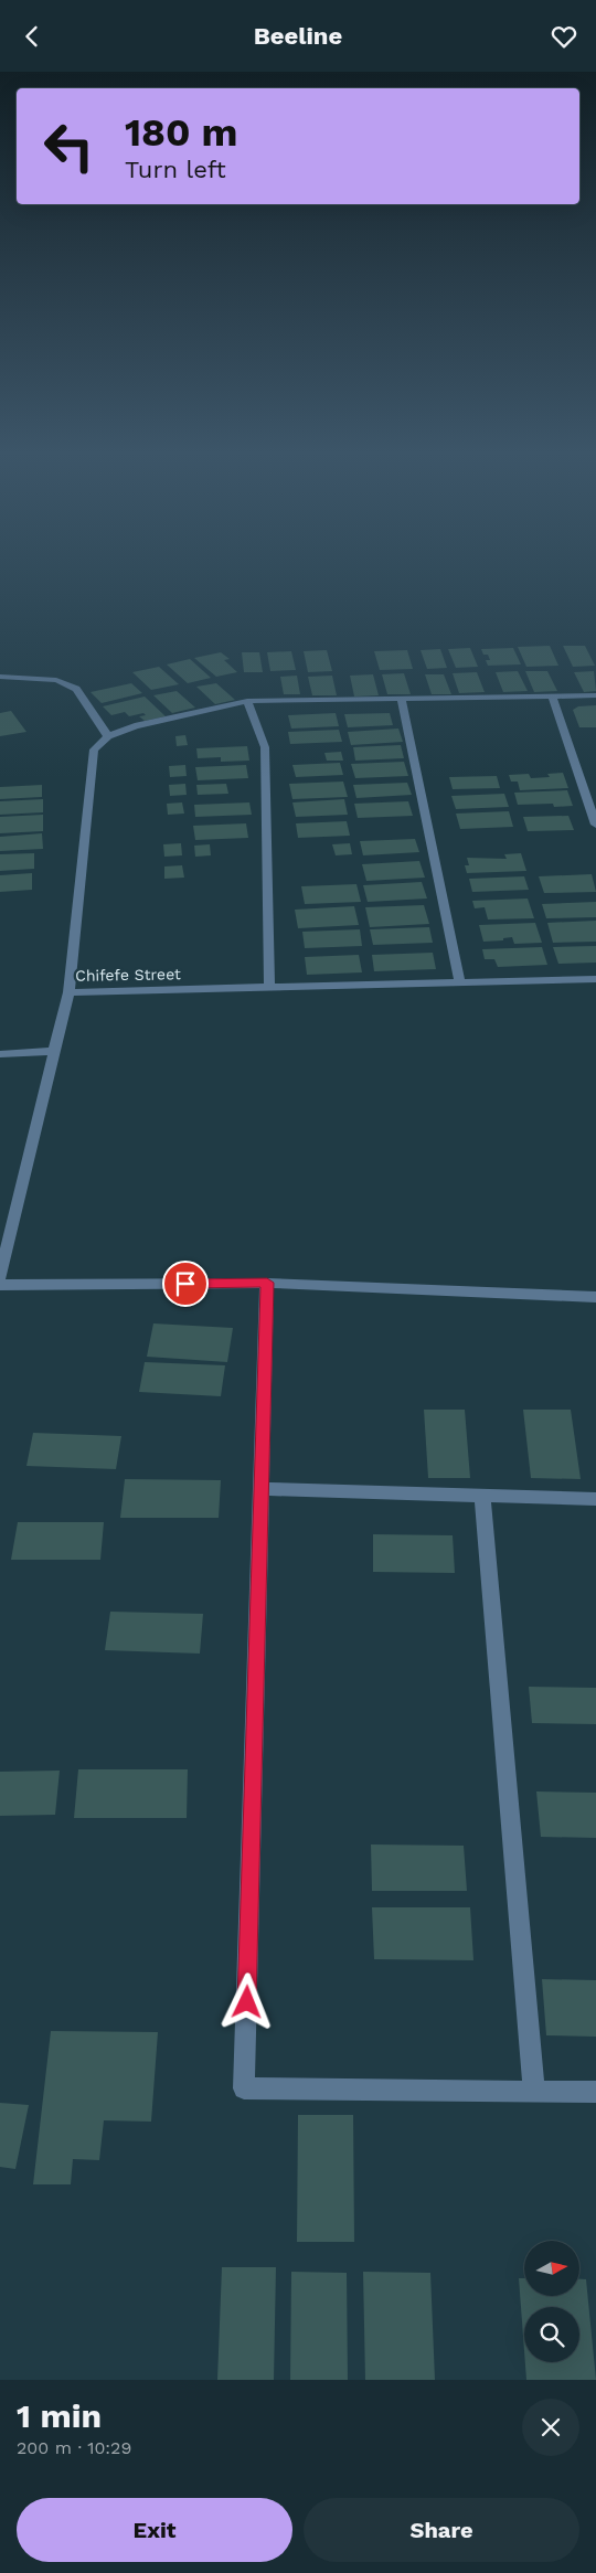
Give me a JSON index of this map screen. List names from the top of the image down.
{
  "streets": {
    "street": ["Chifefe Street"]
  },
  "north": "right",
  "page": {
    "header": "Beeline",
    "turn": ["180 m", "Turn left"],
    "heading": ["1 min", "200 m · 10:29"],
    "buttons": ["Exit", "Share"]
  }
}
